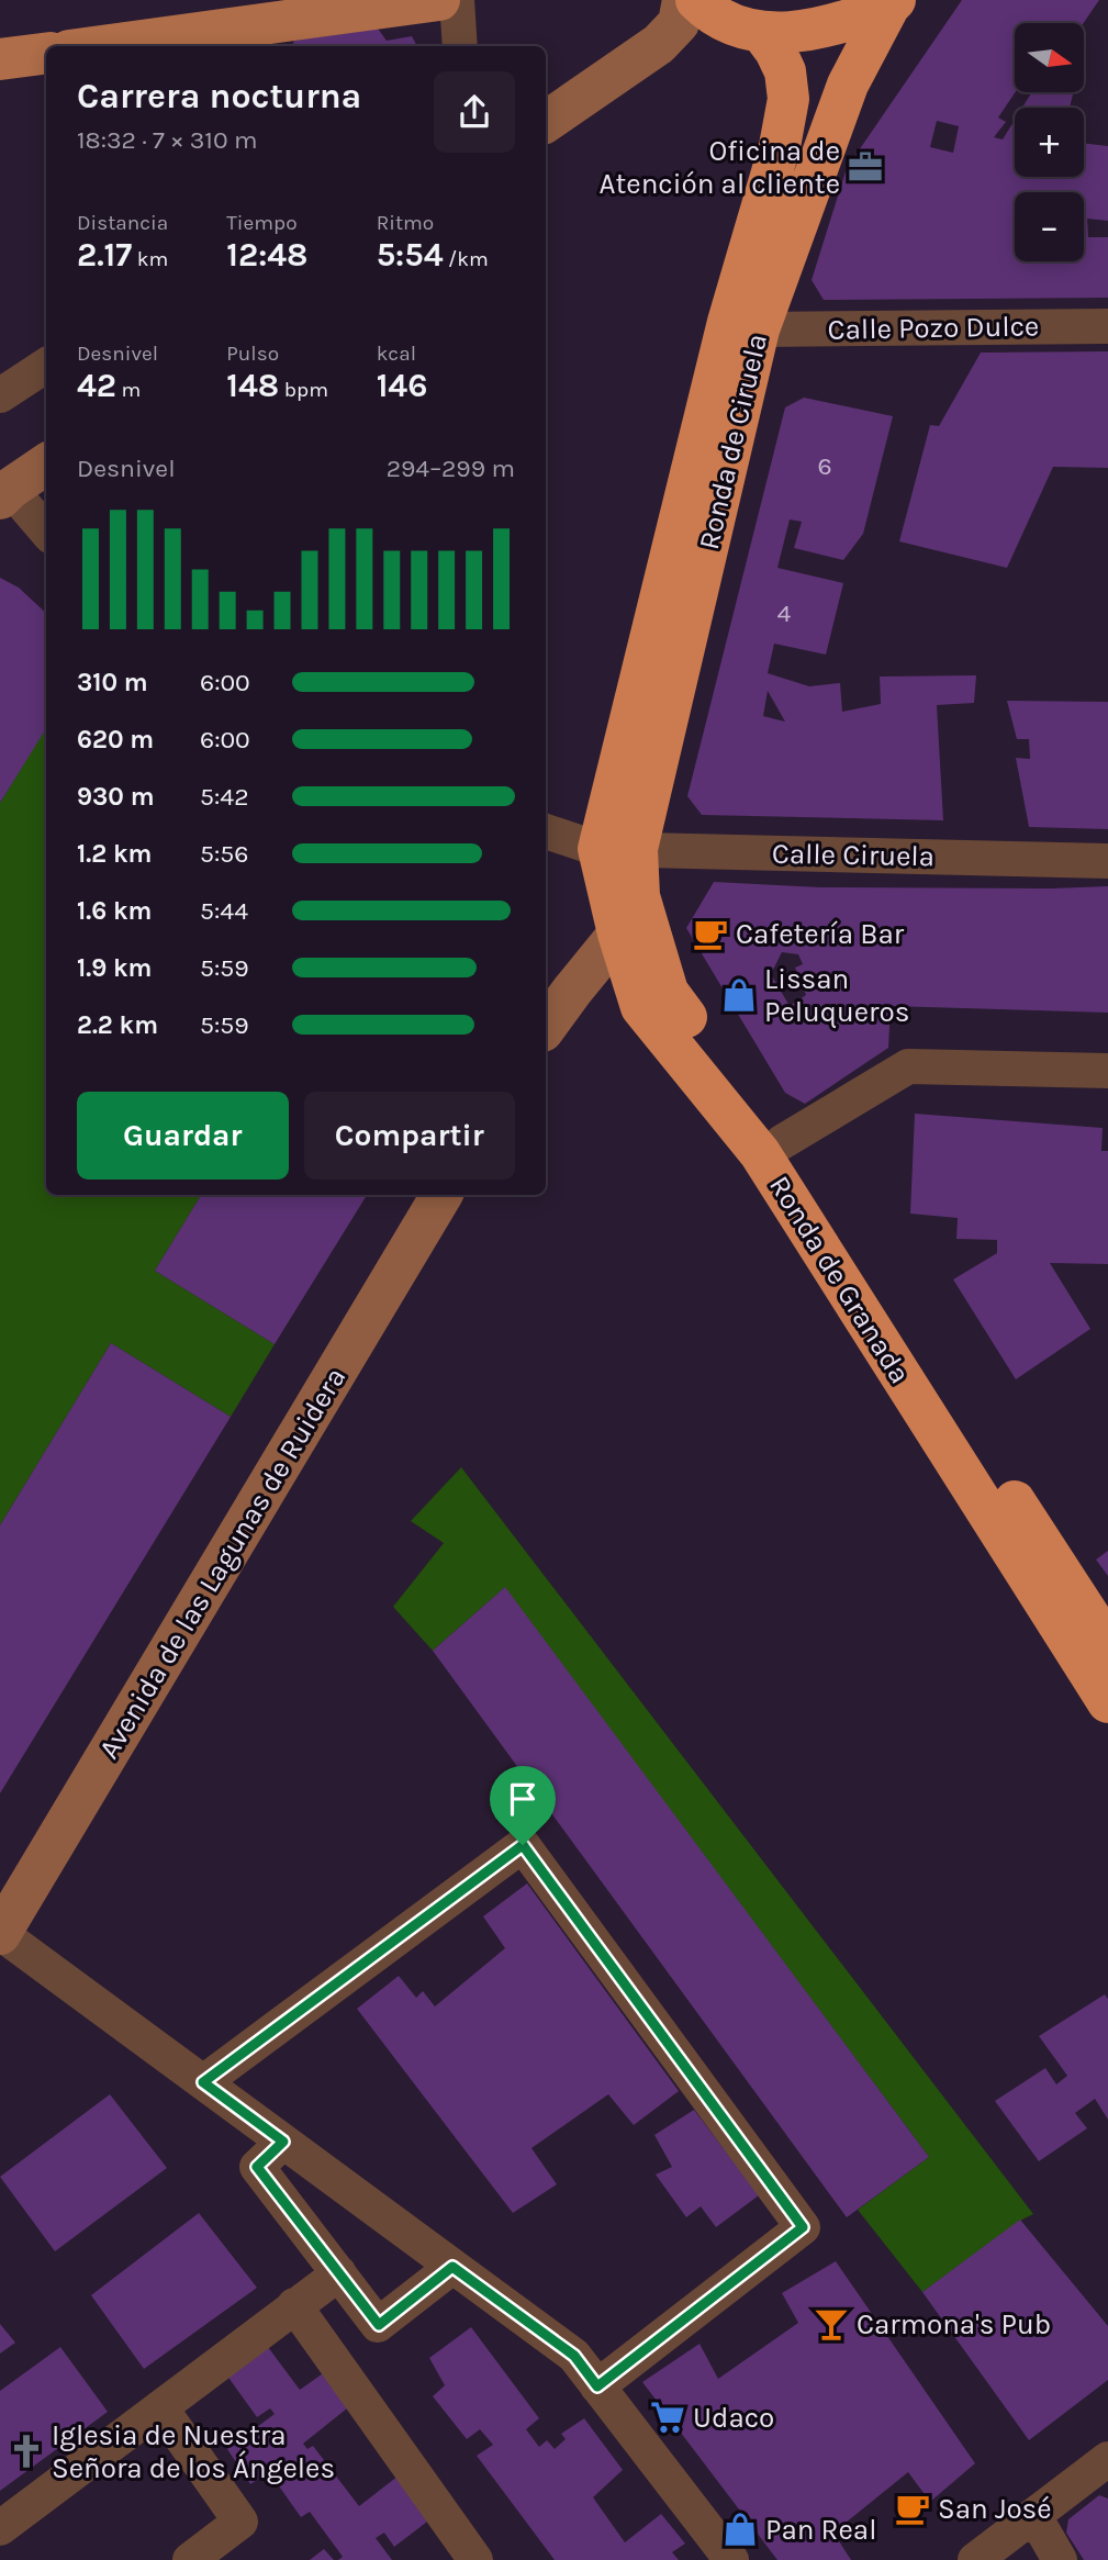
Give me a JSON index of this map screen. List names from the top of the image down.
{
  "streets": {
    "highway": ["Ronda de Ciruela", "Ronda de Granada"],
    "main road": ["Avenida de las Lagunas de Ruidera"],
    "street": ["Calle Pozo Dulce", "Calle Ciruela"]
  },
  "crossings": [
    ["Calle Pozo Dulce", "Ronda de Ciruela"],
    ["Ronda de Ciruela", "Calle Ciruela"],
    ["Ronda de Ciruela", "Ronda de Granada"],
    ["Calle Ciruela", "Ronda de Granada"]
  ],
  "places": {
    "office": ["Oficina de Atención al cliente"],
    "cafe": ["Cafetería Bar", "San José"],
    "shop": ["Lissan Peluqueros", "Pan Real"],
    "bar": ["Carmona's Pub"],
    "supermarket": ["Udaco"],
    "church": ["Iglesia de Nuestra Señora de los Ángeles"]
  },
  "house_numbers": ["6", "4"],
  "north": "right",
  "page": {
    "map_buttons": ["+", "−"],
    "heading": ["Carrera nocturna", "18:32 · 7 × 310 m"],
    "stats": [
      ["Distancia", "2.17 km"],
      ["Tiempo", "12:48"],
      ["Ritmo", "5:54 /km"],
      ["Desnivel", "42 m"],
      ["Pulso", "148 bpm"],
      ["kcal", "146"]
    ],
    "chart": ["Desnivel", "294–299 m"],
    "list": [
      {
        "name": "310 m",
        "note": "6:00"
      },
      {
        "name": "620 m",
        "note": "6:00"
      },
      {
        "name": "930 m",
        "note": "5:42"
      },
      {
        "name": "1.2 km",
        "note": "5:56"
      },
      {
        "name": "1.6 km",
        "note": "5:44"
      },
      {
        "name": "1.9 km",
        "note": "5:59"
      },
      {
        "name": "2.2 km",
        "note": "5:59"
      }
    ],
    "buttons": ["Guardar", "Compartir"]
  }
}
